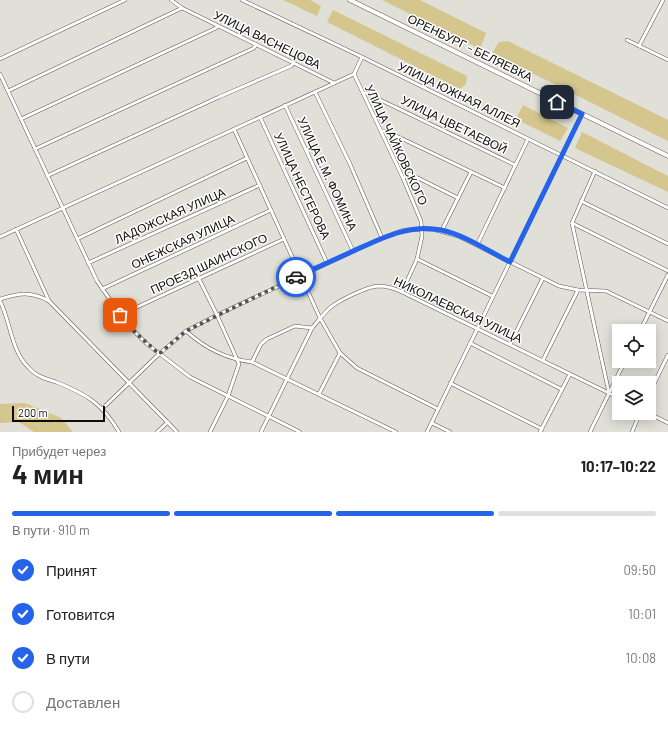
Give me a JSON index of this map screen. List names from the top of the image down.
{
  "streets": {
    "main road": ["ОРЕНБУРГ – БЕЛЯЕВКА"],
    "street": [
      "УЛИЦА ВАСНЕЦОВА",
      "УЛИЦА ЮЖНАЯ АЛЛЕЯ",
      "УЛИЦА ЦВЕТАЕВОЙ",
      "УЛИЦА ЧАЙКОВСКОГО",
      "УЛИЦА Е.М. ФОМИНА",
      "УЛИЦА НЕСТЕРОВА",
      "ЛАДОЖСКАЯ УЛИЦА",
      "ОНЕЖСКАЯ УЛИЦА",
      "ПРОЕЗД ШАИНСКОГО",
      "НИКОЛАЕВСКАЯ УЛИЦА"
    ]
  },
  "crossings": [
    ["УЛИЦА ЦВЕТАЕВОЙ", "УЛИЦА ЧАЙКОВСКОГО"],
    ["УЛИЦА ЧАЙКОВСКОГО", "НИКОЛАЕВСКАЯ УЛИЦА"]
  ],
  "scale_bar": "200 m",
  "page": {
    "scale": "200 m",
    "heading": ["4 мин", "Прибудет через", "10:17–10:22"],
    "bar": "В пути · 910 m",
    "list": [
      ["Принят", "09:50"],
      ["Готовится", "10:01"],
      ["В пути", "10:08"],
      "Доставлен"
    ]
  }
}
